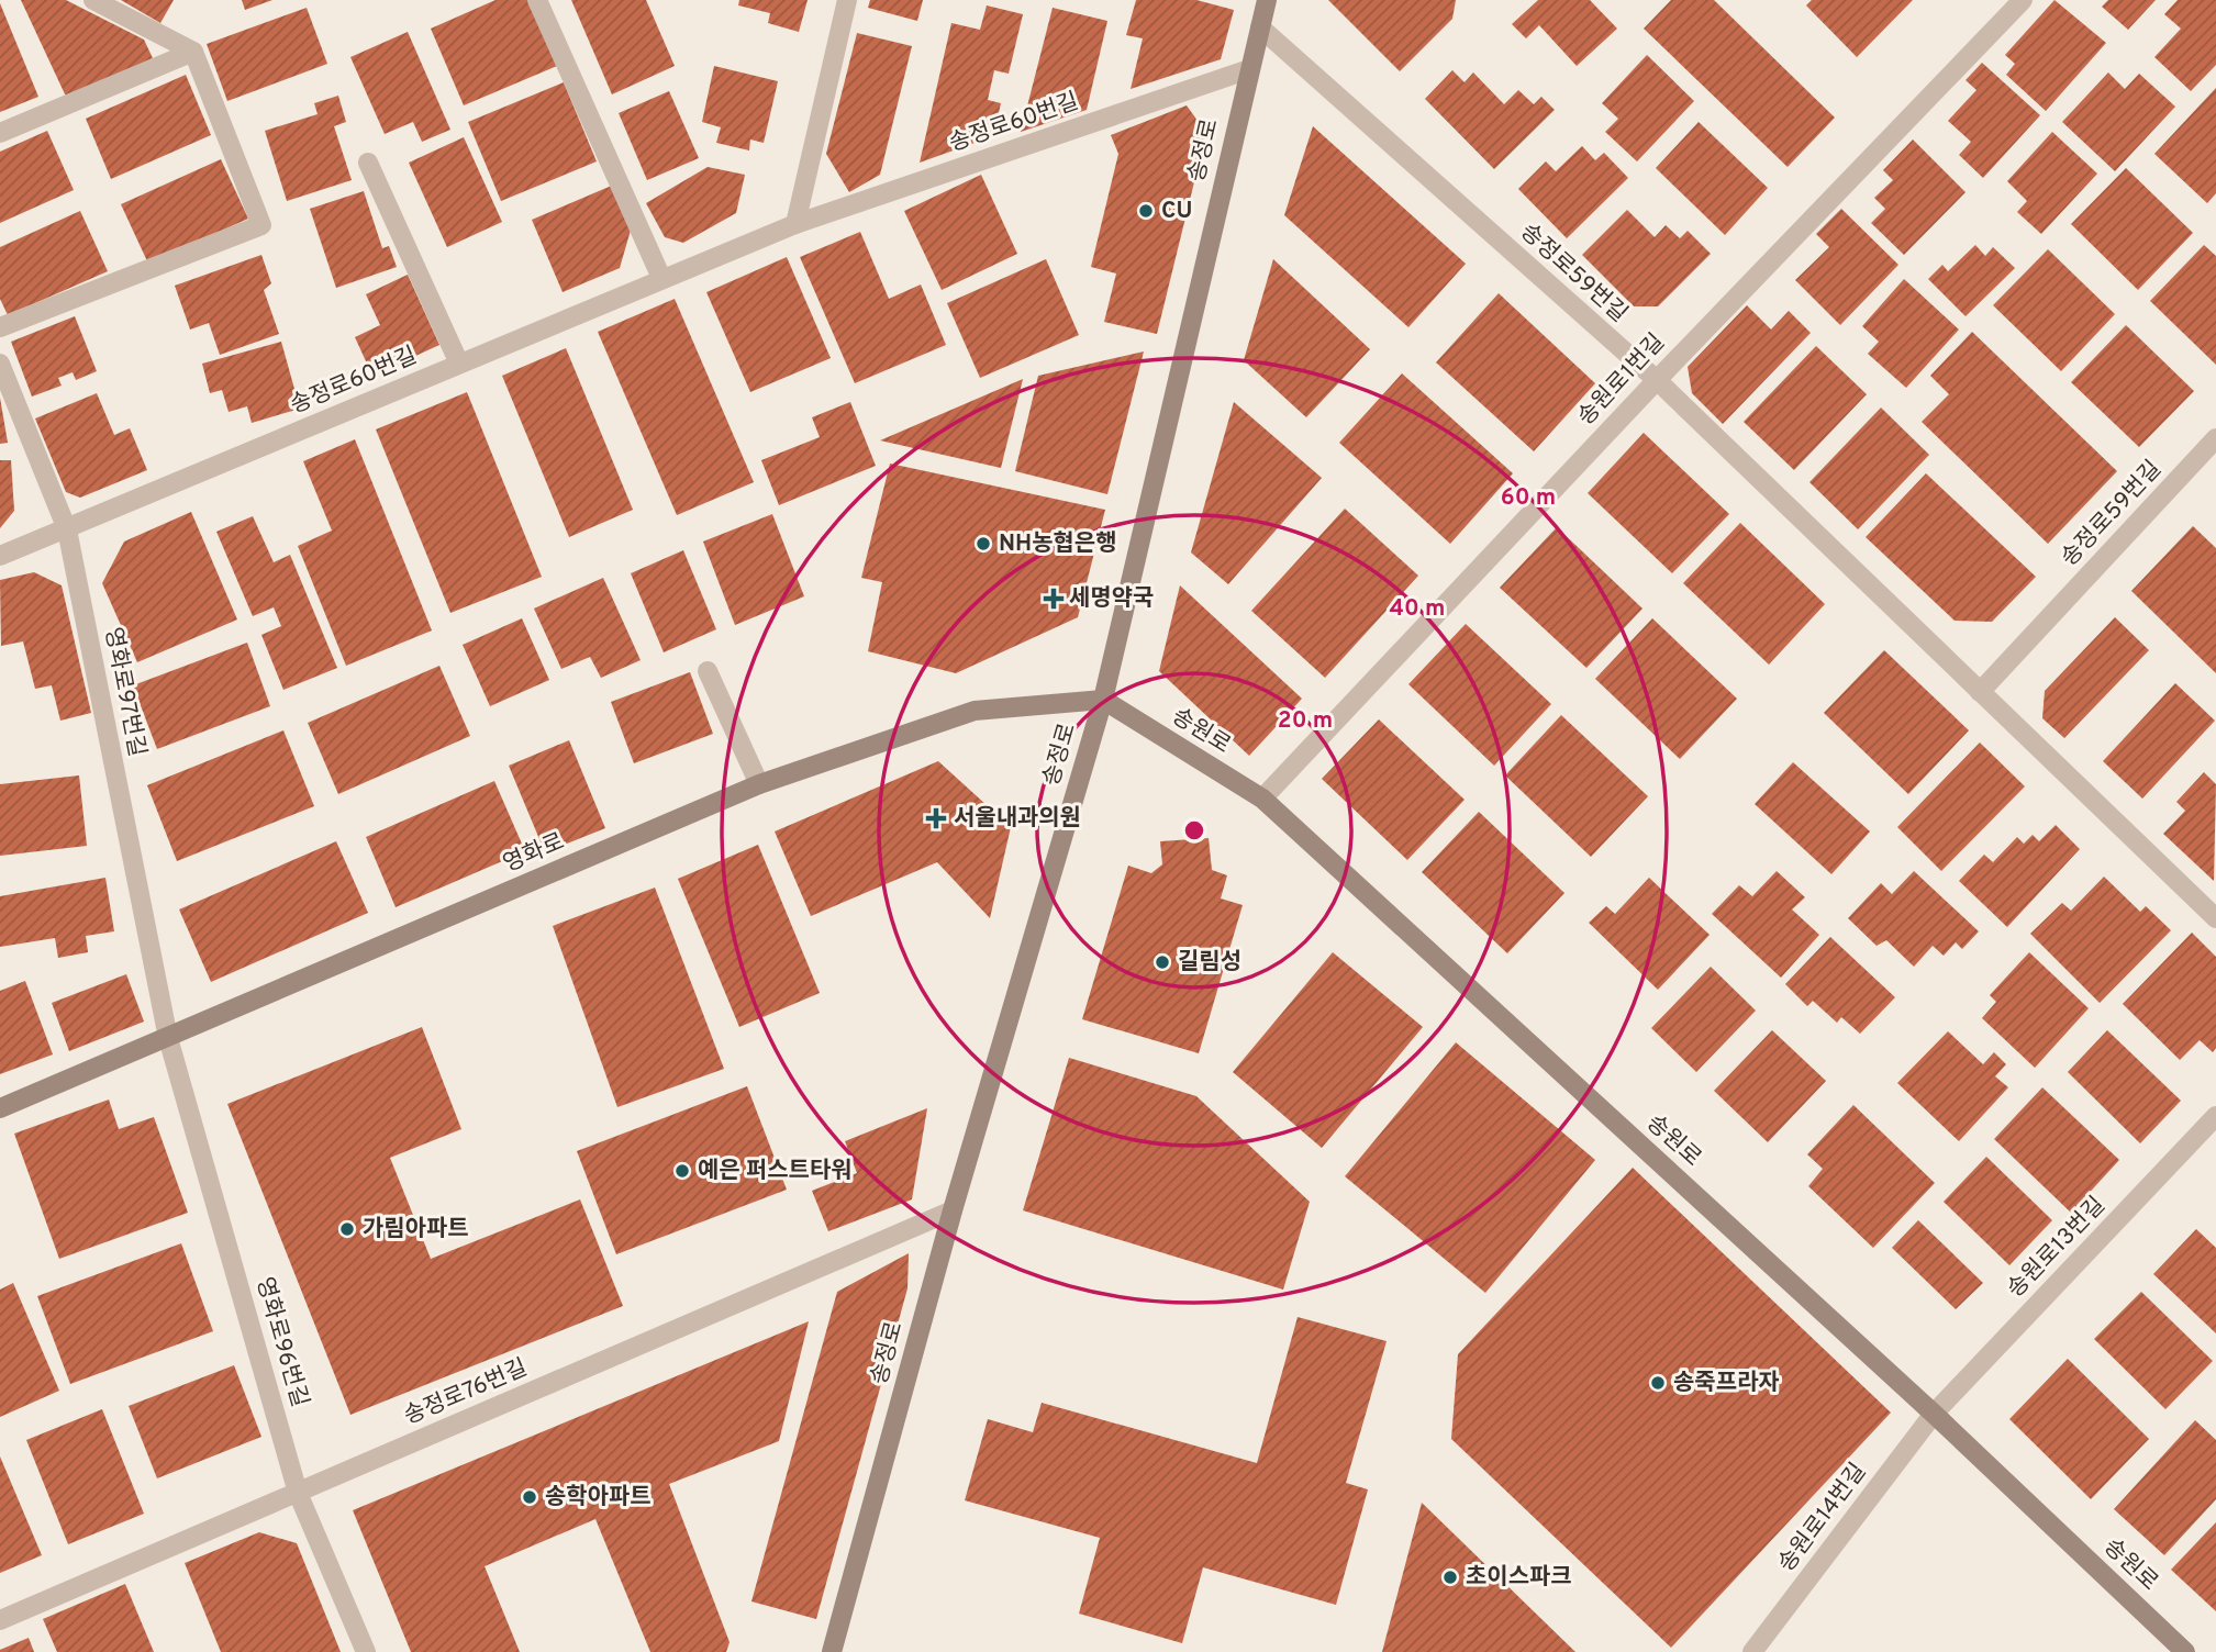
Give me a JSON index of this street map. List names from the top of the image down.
{
  "streets": {
    "street": [
      "송정로60번길",
      "송정로",
      "송정로59번길",
      "송원로1번길",
      "영화로97번길",
      "송원로",
      "영화로",
      "송원로13번길",
      "영화로96번길",
      "송정로76번길",
      "송원로14번길"
    ]
  },
  "crossings": [
    ["송정로60번길", "송정로"],
    ["송정로60번길", "영화로97번길"],
    ["송정로", "송정로59번길"],
    ["송정로", "송원로"],
    ["송정로", "영화로"],
    ["송정로", "송정로76번길"],
    ["송정로59번길", "송원로1번길"],
    ["송원로1번길", "송원로"],
    ["영화로97번길", "영화로"],
    ["영화로97번길", "영화로96번길"],
    ["송원로", "영화로"],
    ["송원로", "송원로13번길"],
    ["송원로", "송원로14번길"],
    ["영화로", "영화로96번길"],
    ["송원로13번길", "송원로14번길"],
    ["영화로96번길", "송정로76번길"]
  ],
  "places": {
    "other": [
      "CU",
      "NH농협은행",
      "길림성",
      "예은 퍼스트타워",
      "가림아파트",
      "송죽프라자",
      "송학아파트",
      "초이스파크"
    ],
    "health": ["세명약국", "서울내과의원"]
  },
  "rings": ["60 m", "40 m", "20 m"]
}
